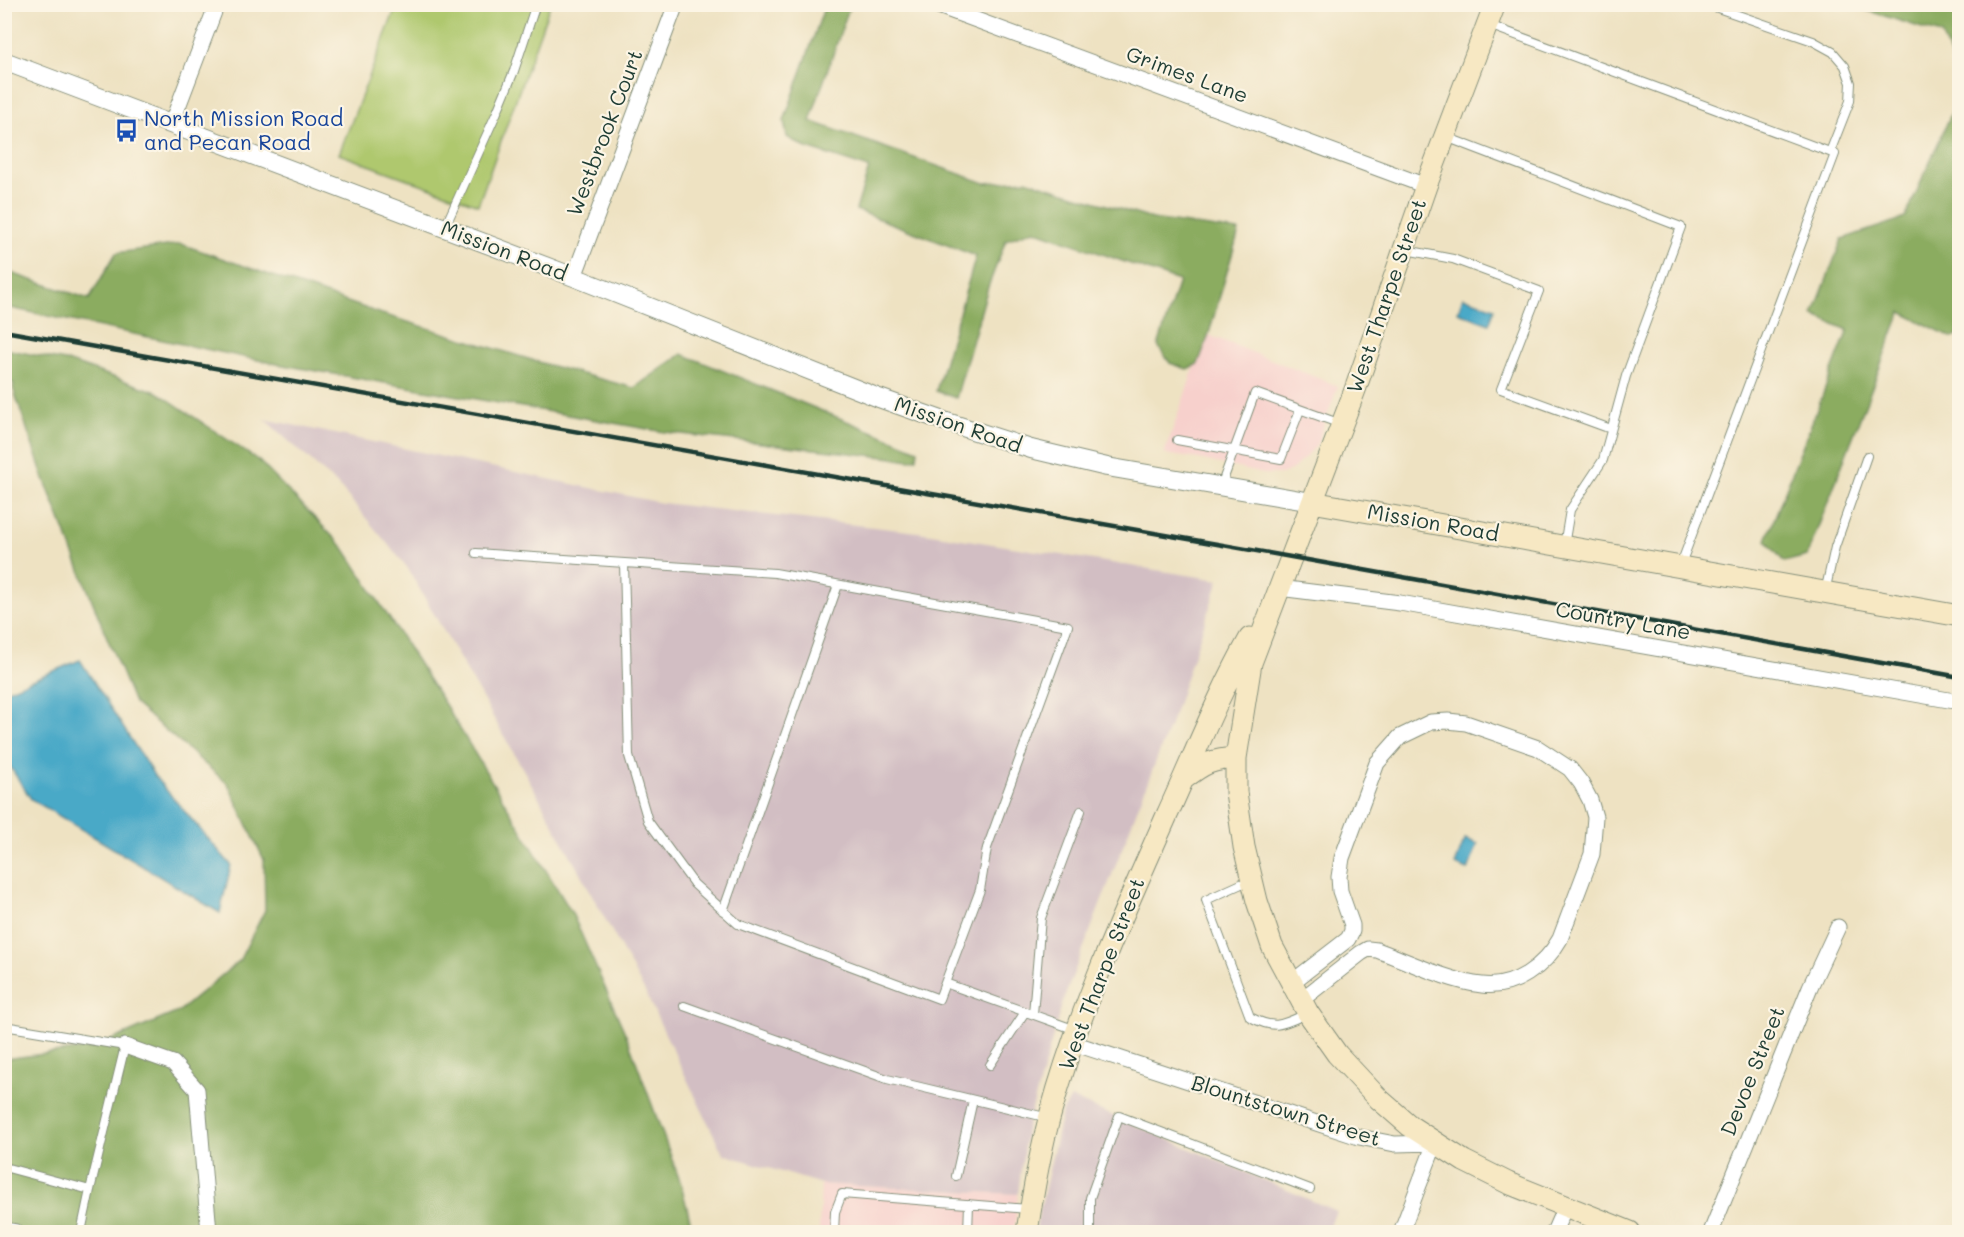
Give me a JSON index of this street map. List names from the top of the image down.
{
  "streets": {
    "main road": ["Mission Road", "West Tharpe Street"],
    "street": [
      "Grimes Lane",
      "Westbrook Court",
      "Country Lane",
      "Devoe Street",
      "Blountstown Street"
    ]
  },
  "crossings": [
    ["Grimes Lane", "West Tharpe Street"],
    ["Westbrook Court", "Mission Road"],
    ["Mission Road", "West Tharpe Street"],
    ["West Tharpe Street", "Country Lane"],
    ["West Tharpe Street", "Blountstown Street"]
  ],
  "places": {
    "bus stop": ["North Mission Road and Pecan Road"]
  }
}
